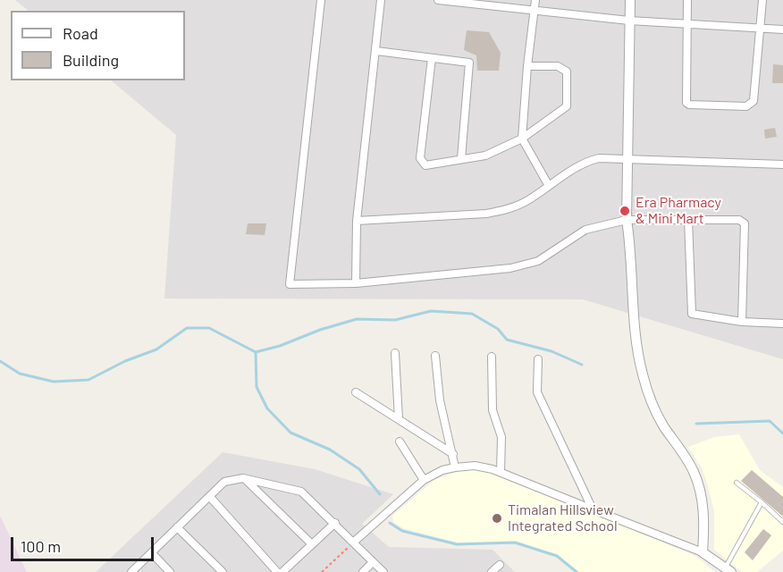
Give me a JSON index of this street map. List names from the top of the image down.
{
  "places": ["Era Pharmacy & Mini Mart", "Timalan Hillsview Integrated School"],
  "legend": ["Road", "Building"],
  "scale_bar": "100 m"
}
